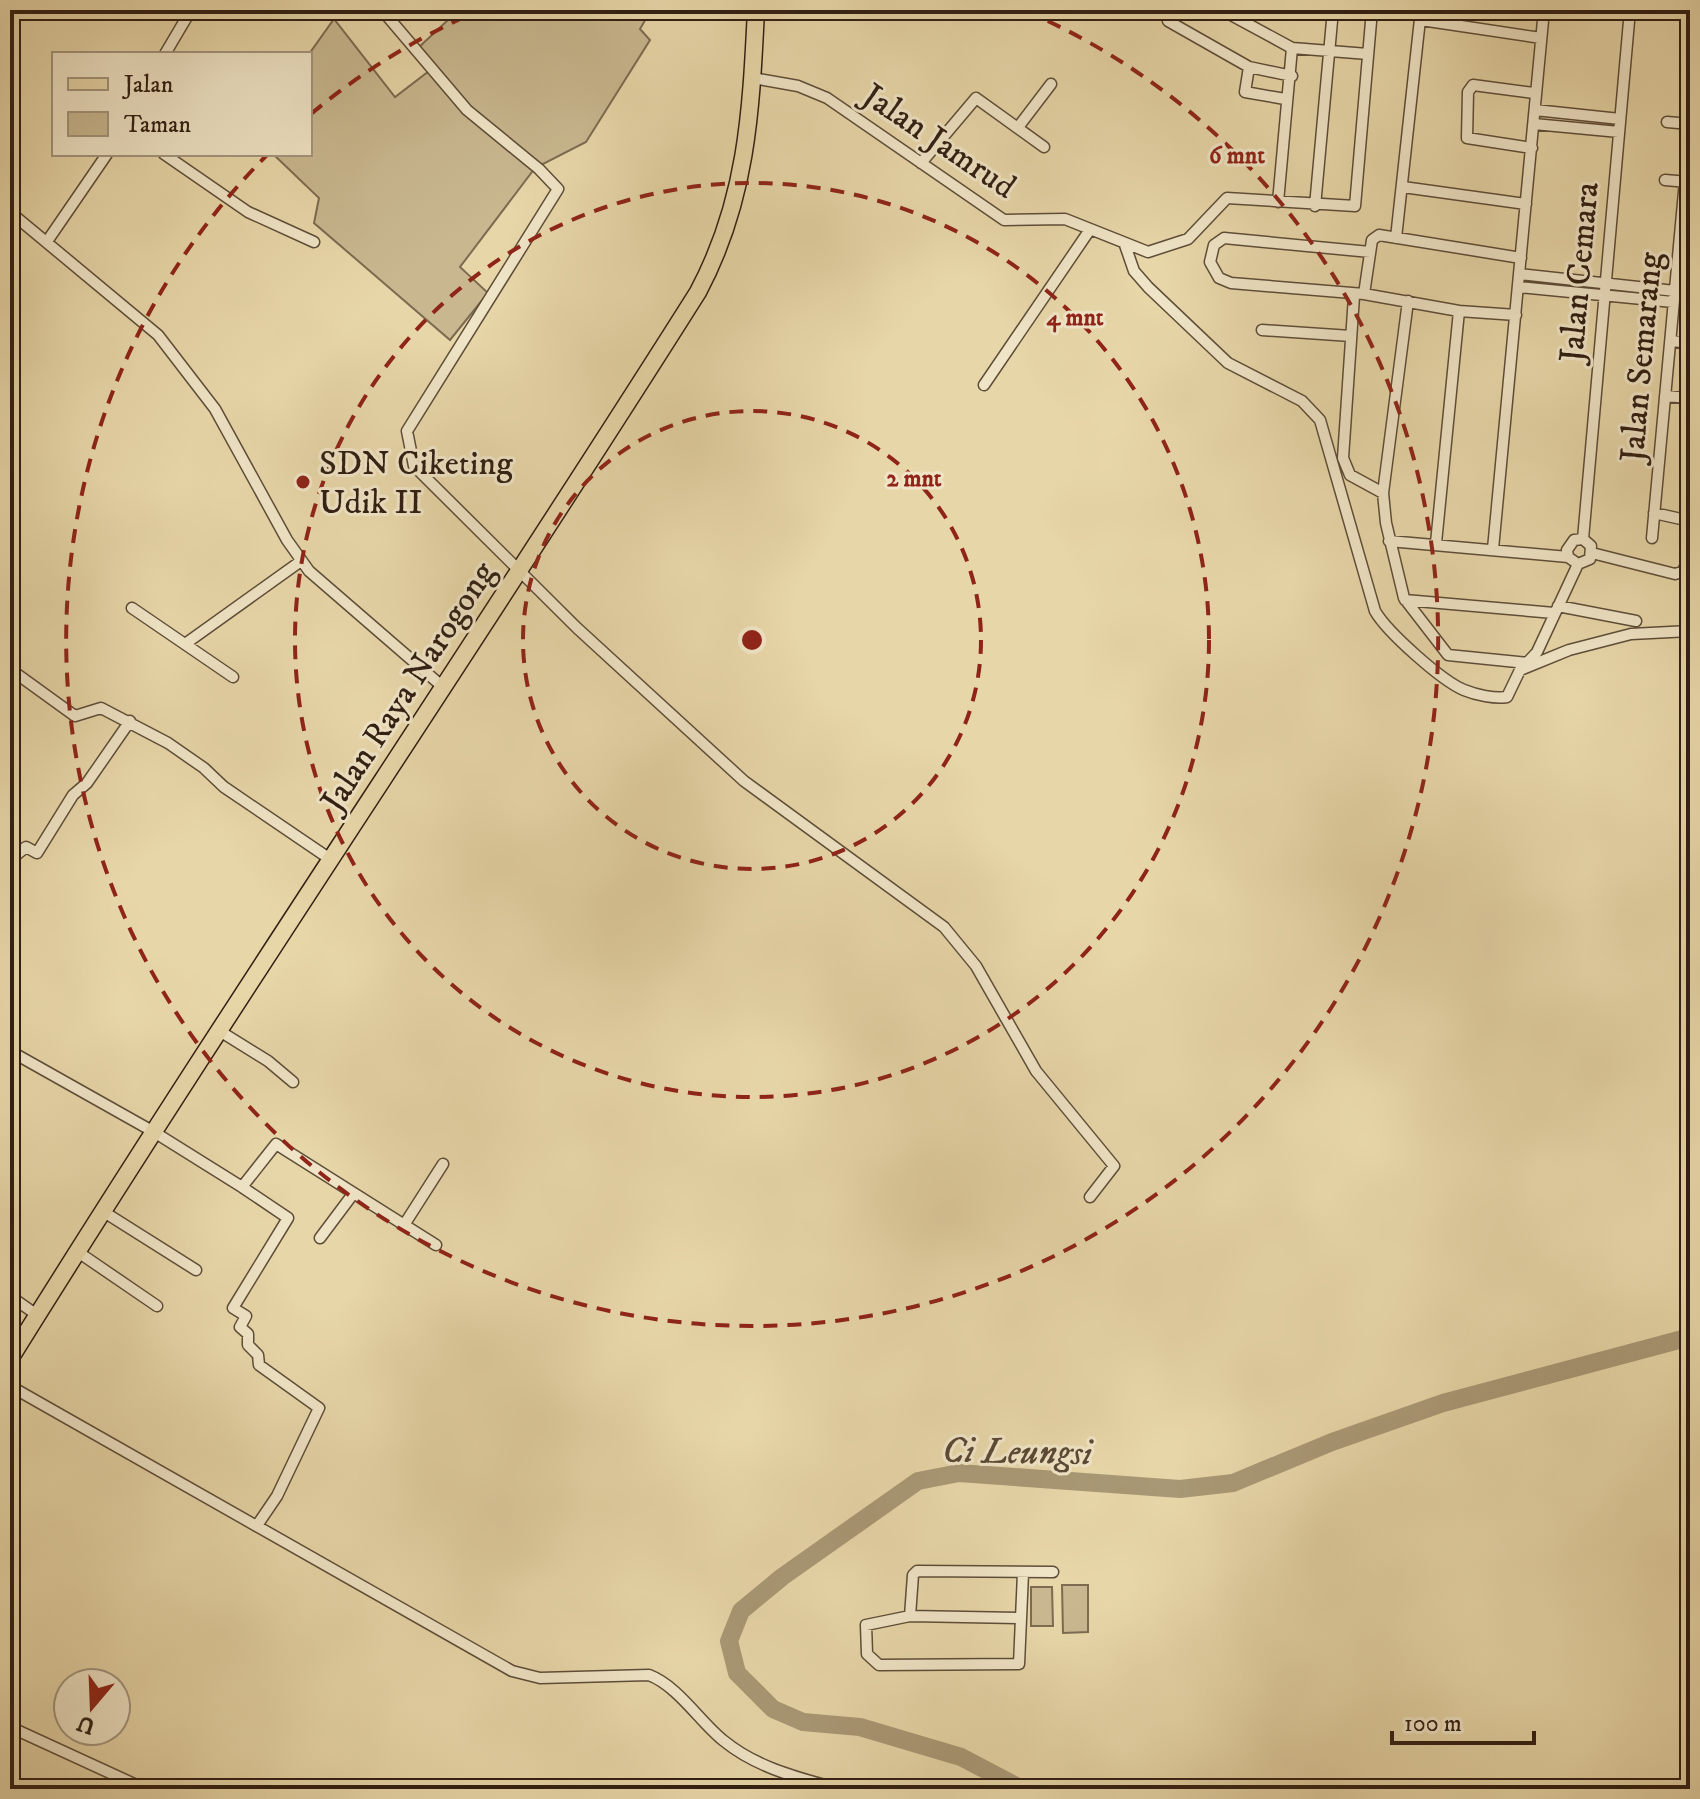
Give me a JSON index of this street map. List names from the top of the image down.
{
  "streets": {
    "main road": ["Jalan Raya Narogong"],
    "street": ["Jalan Jamrud", "Jalan Cemara", "Jalan Semarang"]
  },
  "crossings": [
    ["Jalan Jamrud", "Jalan Raya Narogong"]
  ],
  "water": ["Ci Leungsi"],
  "places": ["SDN Ciketing Udik II"],
  "legend": ["Jalan", "Taman"],
  "scale_bar": "100 m",
  "north": "bottom",
  "rings": ["6 mnt", "4 mnt", "2 mnt"]
}
